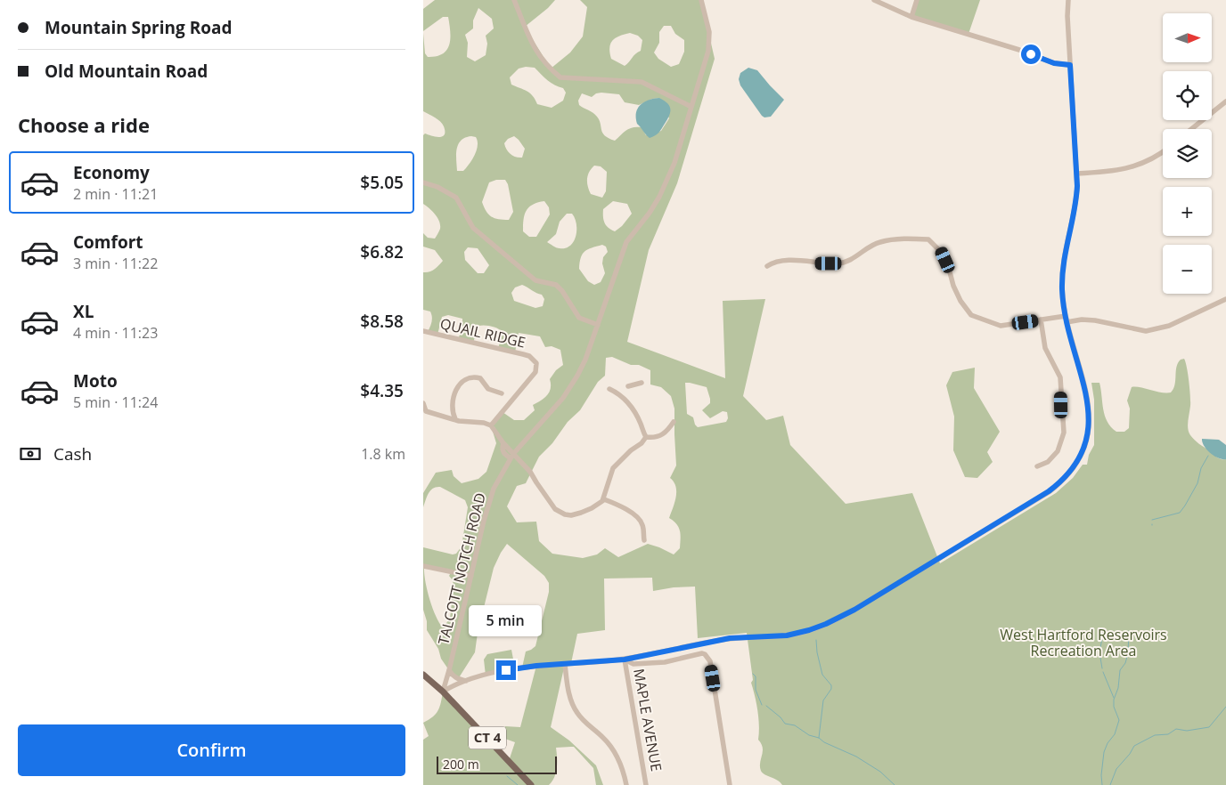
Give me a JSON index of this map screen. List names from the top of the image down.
{
  "streets": {
    "main road": ["CT 4"],
    "street": ["QUAIL RIDGE", "TALCOTT NOTCH ROAD", "MAPLE AVENUE"]
  },
  "crossings": [
    ["TALCOTT NOTCH ROAD", "CT 4"]
  ],
  "parks": ["West Hartford Reservoirs Recreation Area"],
  "scale_bar": "200 m",
  "north": "right",
  "page": {
    "banner": ["Mountain Spring Road", "Old Mountain Road"],
    "map_buttons": ["+", "−"],
    "heading": "Choose a ride",
    "list": [
      {
        "name": "Economy",
        "note": "2 min · 11:21",
        "value": "$5.05"
      },
      {
        "name": "Comfort",
        "note": "3 min · 11:22",
        "value": "$6.82"
      },
      {
        "name": "XL",
        "note": "4 min · 11:23",
        "value": "$8.58"
      },
      {
        "name": "Moto",
        "note": "5 min · 11:24",
        "value": "$4.35"
      }
    ],
    "pay": ["Cash", "1.8 km"],
    "bubble": "5 min",
    "buttons": "Confirm",
    "scale": "200 m"
  }
}
